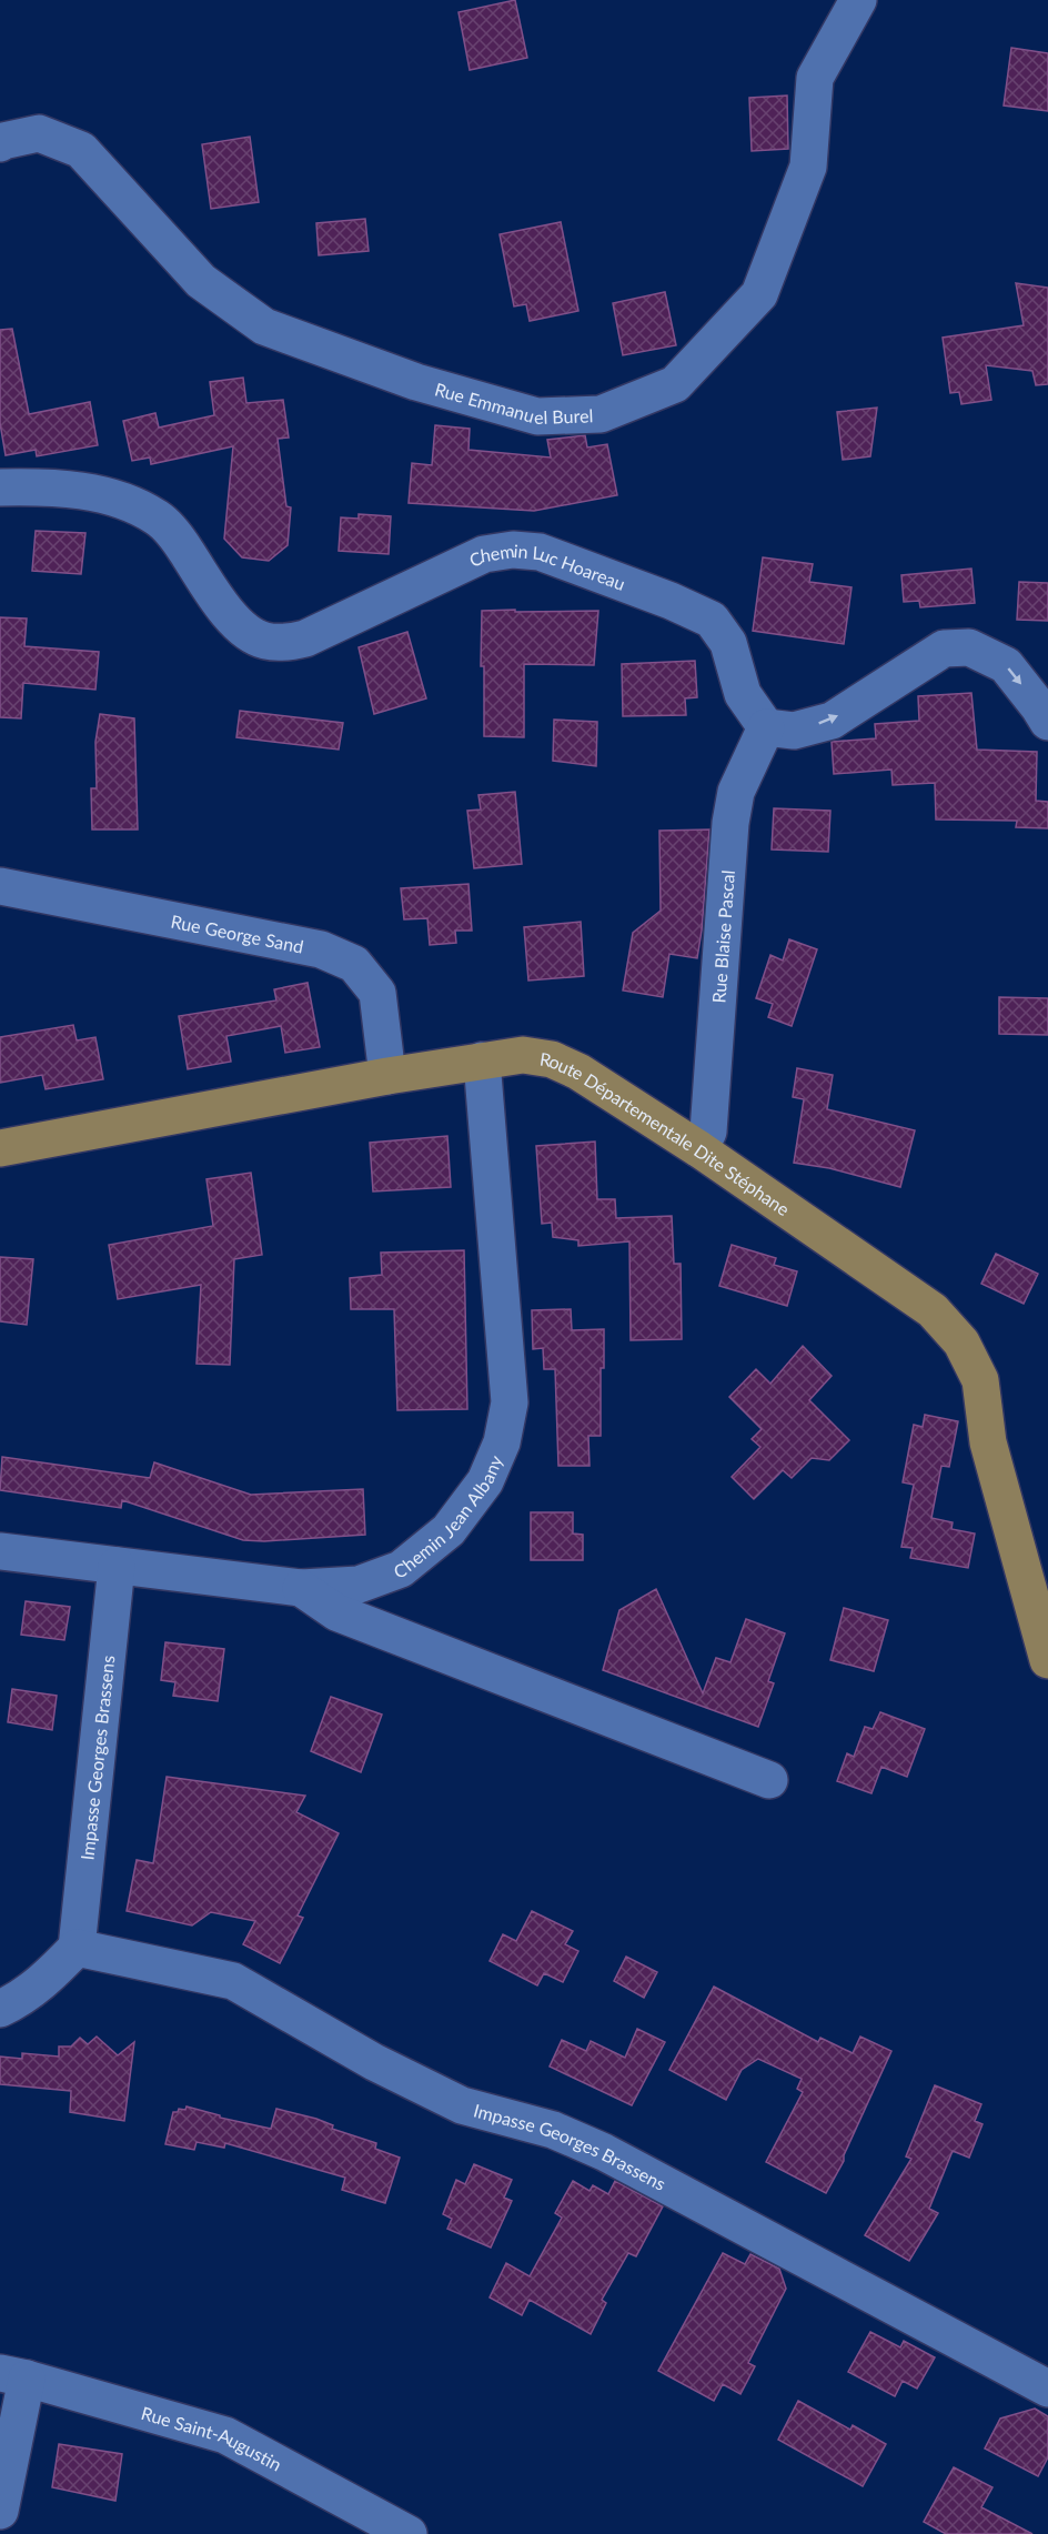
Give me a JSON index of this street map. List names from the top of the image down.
{
  "streets": {
    "main road": ["Route Départementale Dite Stéphane"],
    "street": [
      "Rue Emmanuel Burel",
      "Chemin Luc Hoareau",
      "Rue George Sand",
      "Rue Blaise Pascal",
      "Chemin Jean Albany",
      "Impasse Georges Brassens",
      "Rue Saint-Augustin"
    ]
  },
  "crossings": [
    ["Chemin Luc Hoareau", "Rue Blaise Pascal"],
    ["Rue George Sand", "Route Départementale Dite Stéphane"],
    ["Rue Blaise Pascal", "Route Départementale Dite Stéphane"],
    ["Route Départementale Dite Stéphane", "Chemin Jean Albany"],
    ["Chemin Jean Albany", "Impasse Georges Brassens"]
  ]
}
